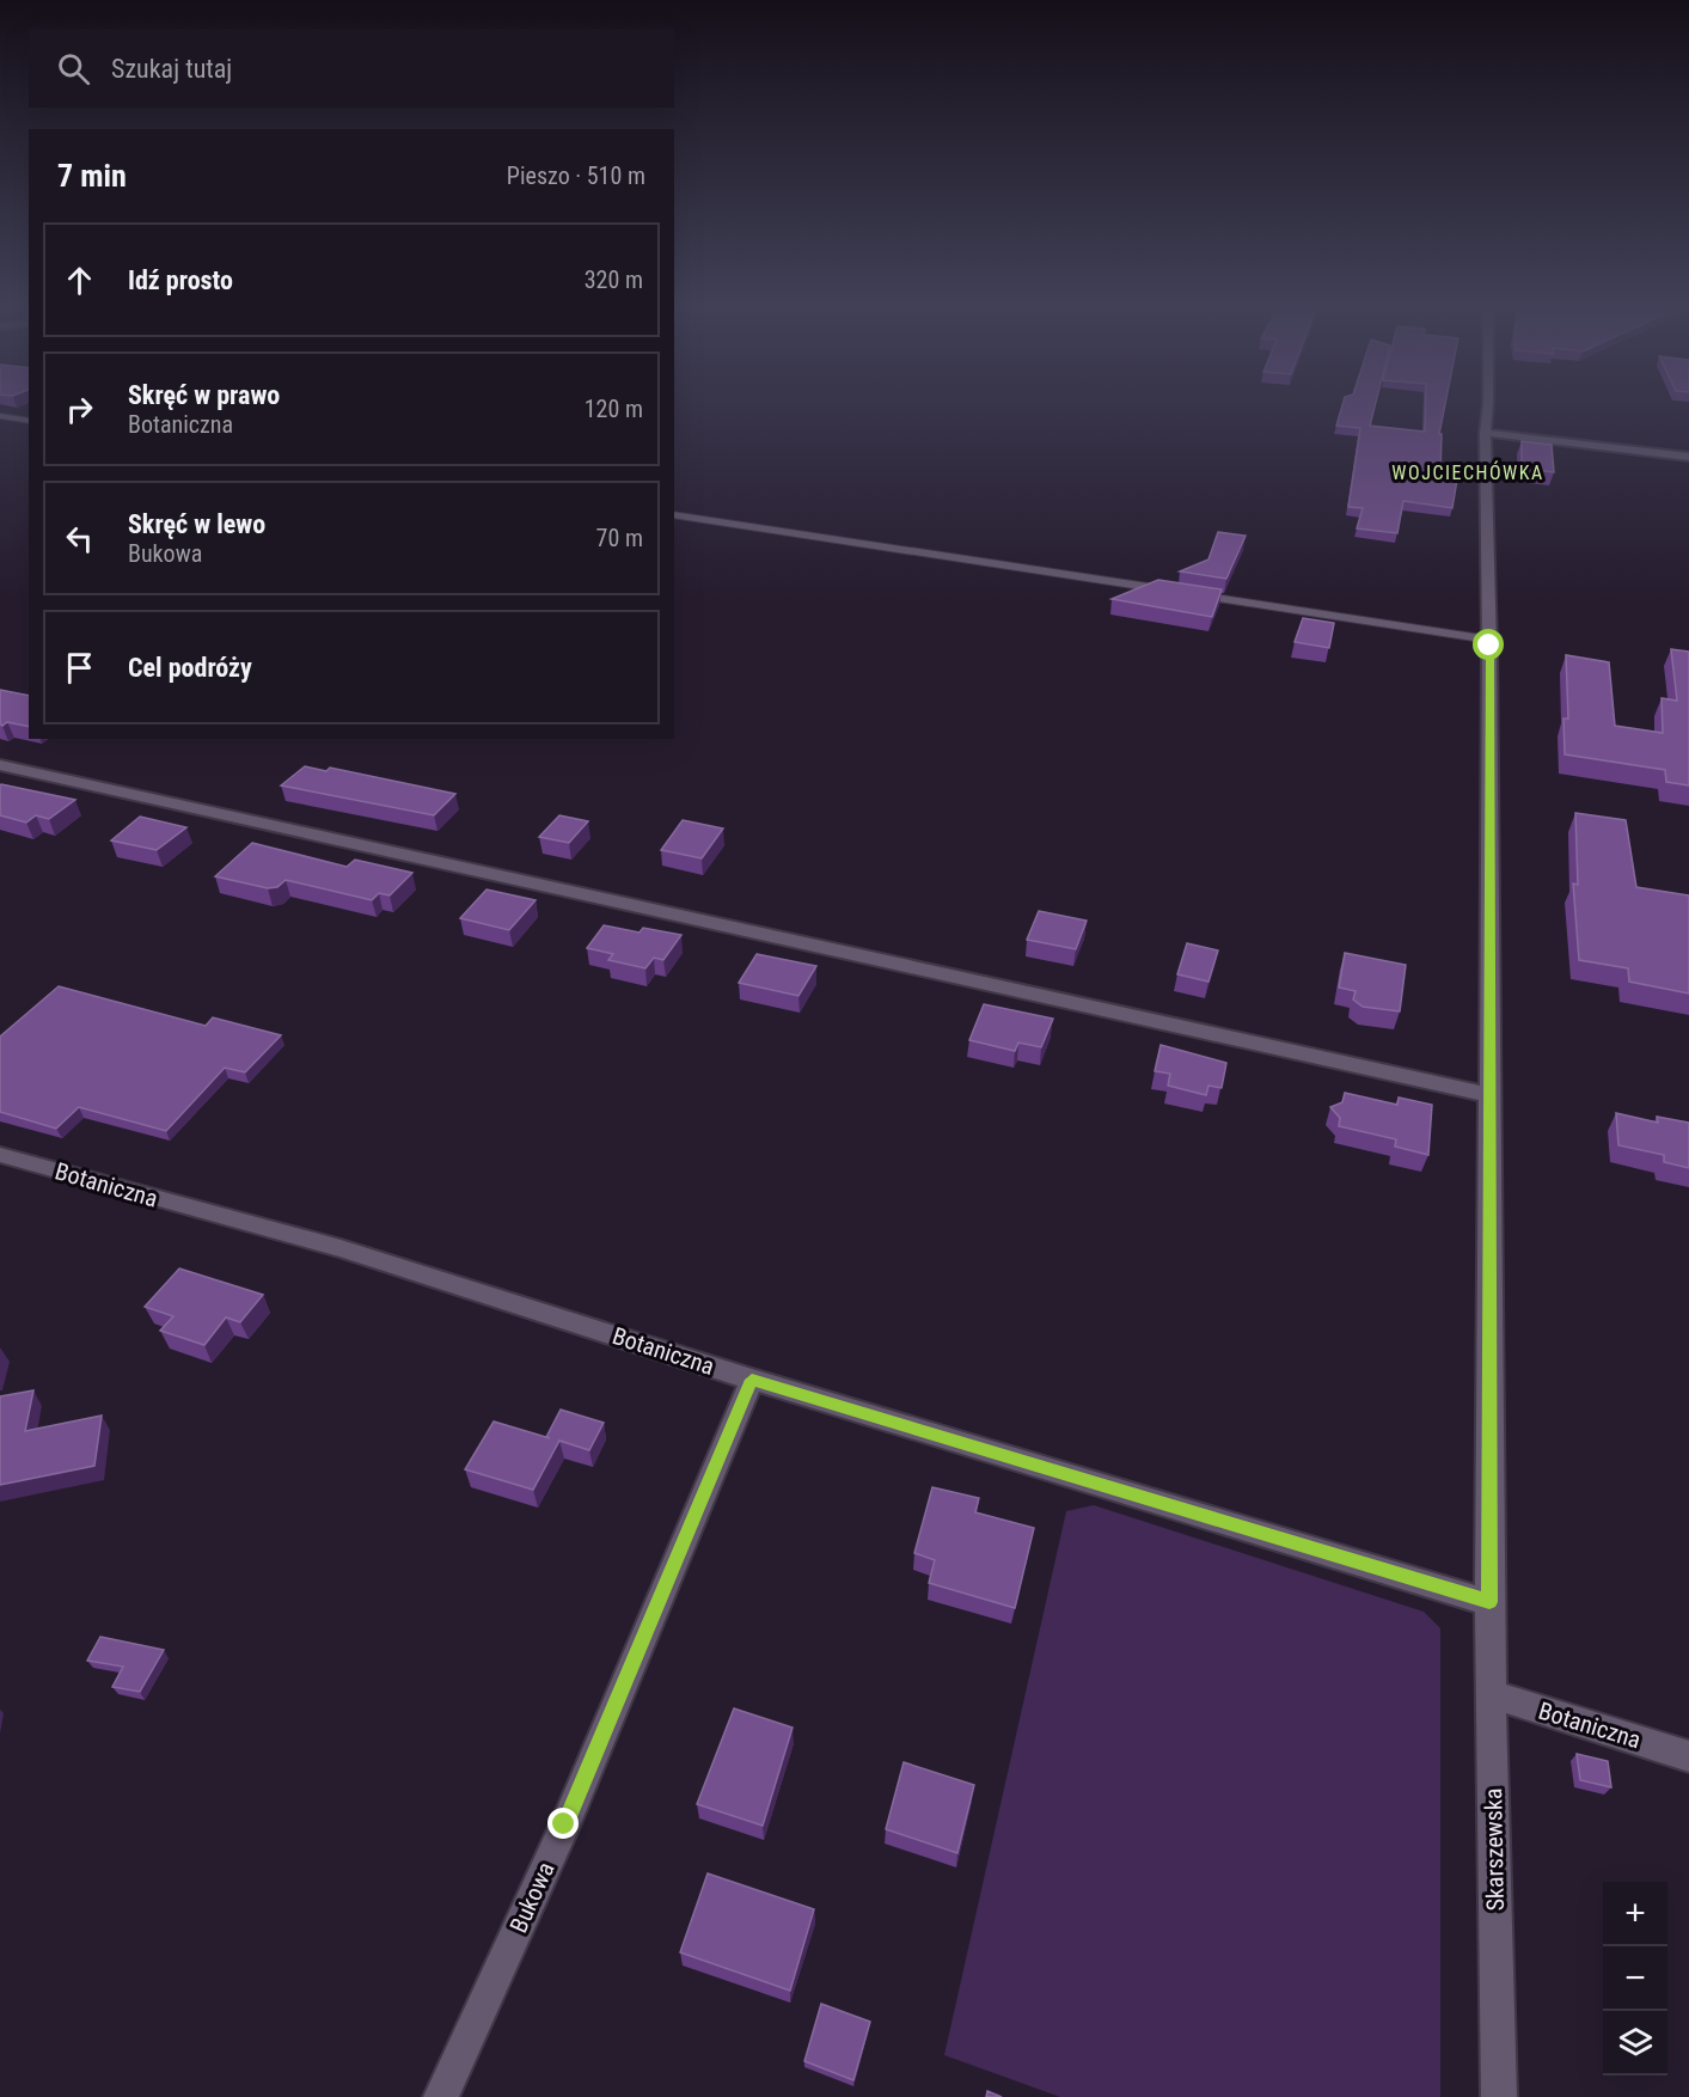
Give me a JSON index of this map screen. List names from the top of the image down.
{
  "streets": {
    "street": ["Botaniczna", "Skarszewska", "Bukowa"]
  },
  "crossings": [
    ["Botaniczna", "Skarszewska"],
    ["Botaniczna", "Bukowa"]
  ],
  "districts": ["WOJCIECHÓWKA"],
  "page": {
    "search": "Szukaj tutaj",
    "heading": ["7 min", "Pieszo · 510 m"],
    "list": [
      ["Idź prosto", "320 m"],
      ["Skręć w prawo", "Botaniczna", "120 m"],
      ["Skręć w lewo", "Bukowa", "70 m"],
      "Cel podróży"
    ],
    "map_buttons": ["+", "−"]
  }
}
